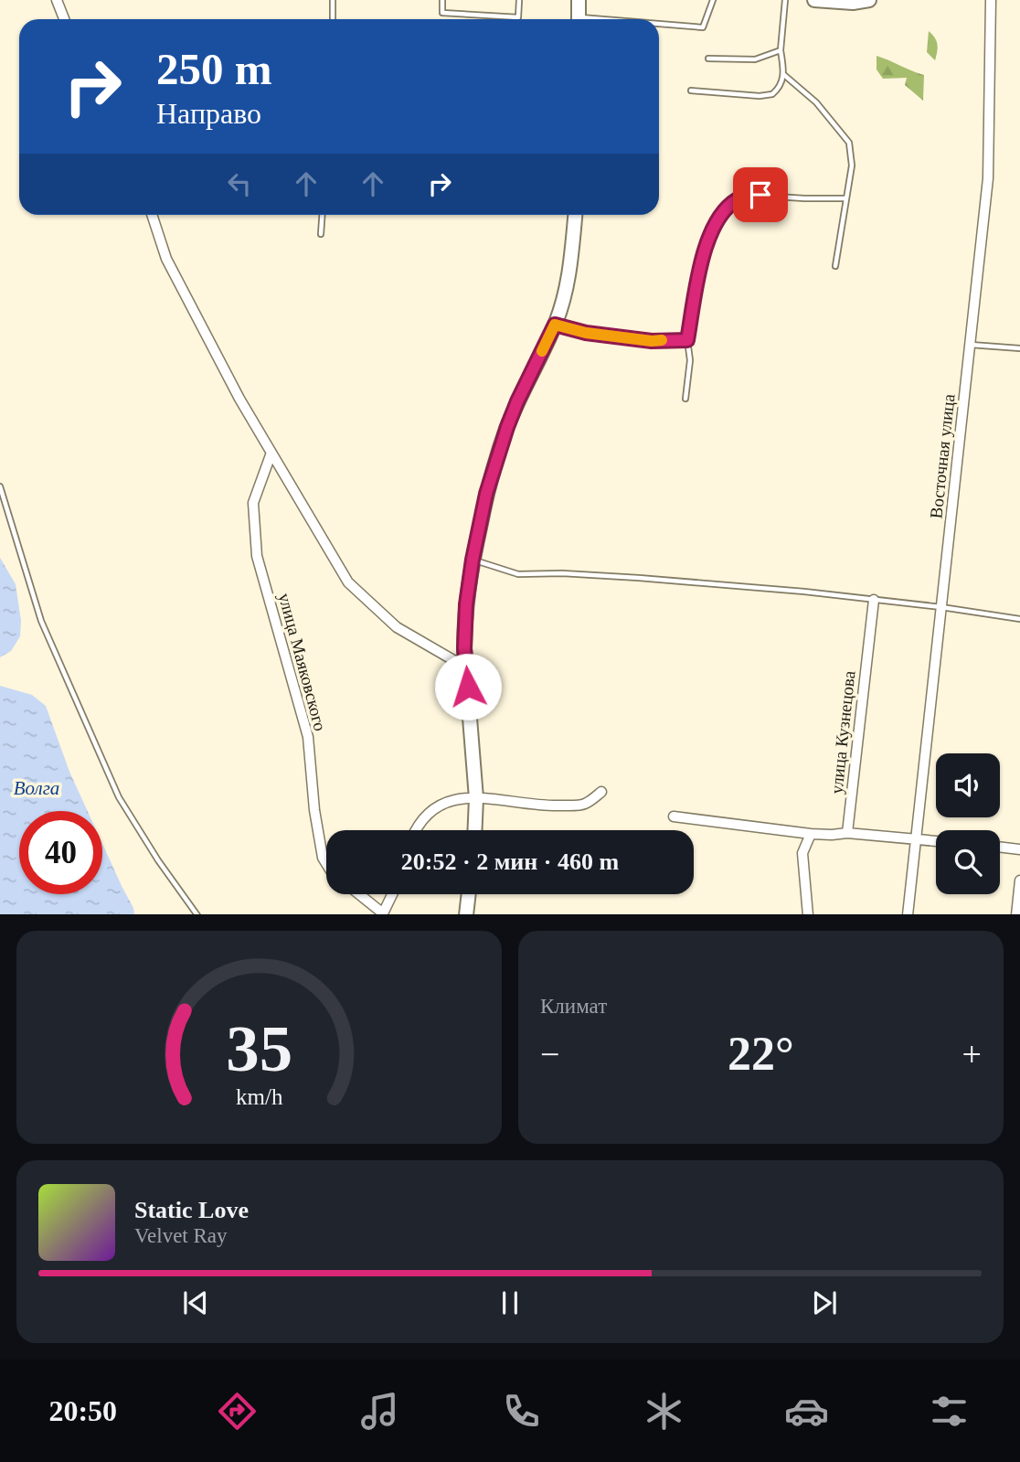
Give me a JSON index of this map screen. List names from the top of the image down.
{
  "streets": {
    "street": ["Восточная улица", "улица Маяковского", "улица Кузнецова"]
  },
  "water": ["Волга"],
  "page": {
    "turn": ["250 m", "Направо"],
    "limit": "40",
    "trip": "20:52 · 2 мин · 460 m",
    "tile": "Климат",
    "heat": ["−", "22°", "+"],
    "song": ["Static Love", "Velvet Ray"],
    "tabs": "20:50",
    "gauge": ["35", "km/h"]
  }
}
